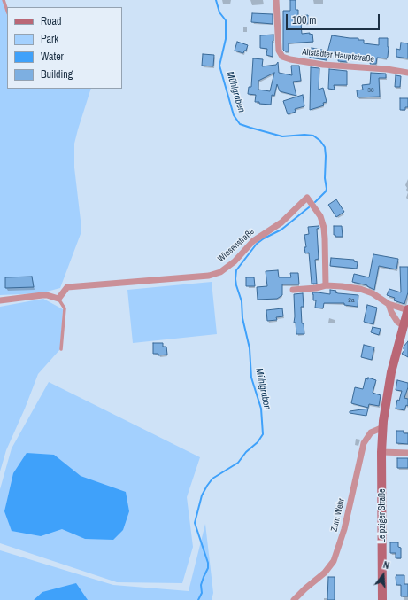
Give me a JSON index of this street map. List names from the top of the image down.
{
  "streets": {
    "street": [
      "Altstädter Hauptstraße",
      "Wiesenstraße",
      "Zum Wehr",
      "Leipziger Straße"
    ]
  },
  "crossings": [
    ["Zum Wehr", "Leipziger Straße"]
  ],
  "water": ["Mühlgraben"],
  "house_numbers": ["38", "2a"],
  "legend": [
    "Road",
    "Park",
    "Water",
    "Building"
  ],
  "scale_bar": "100 m",
  "north": "top"
}
